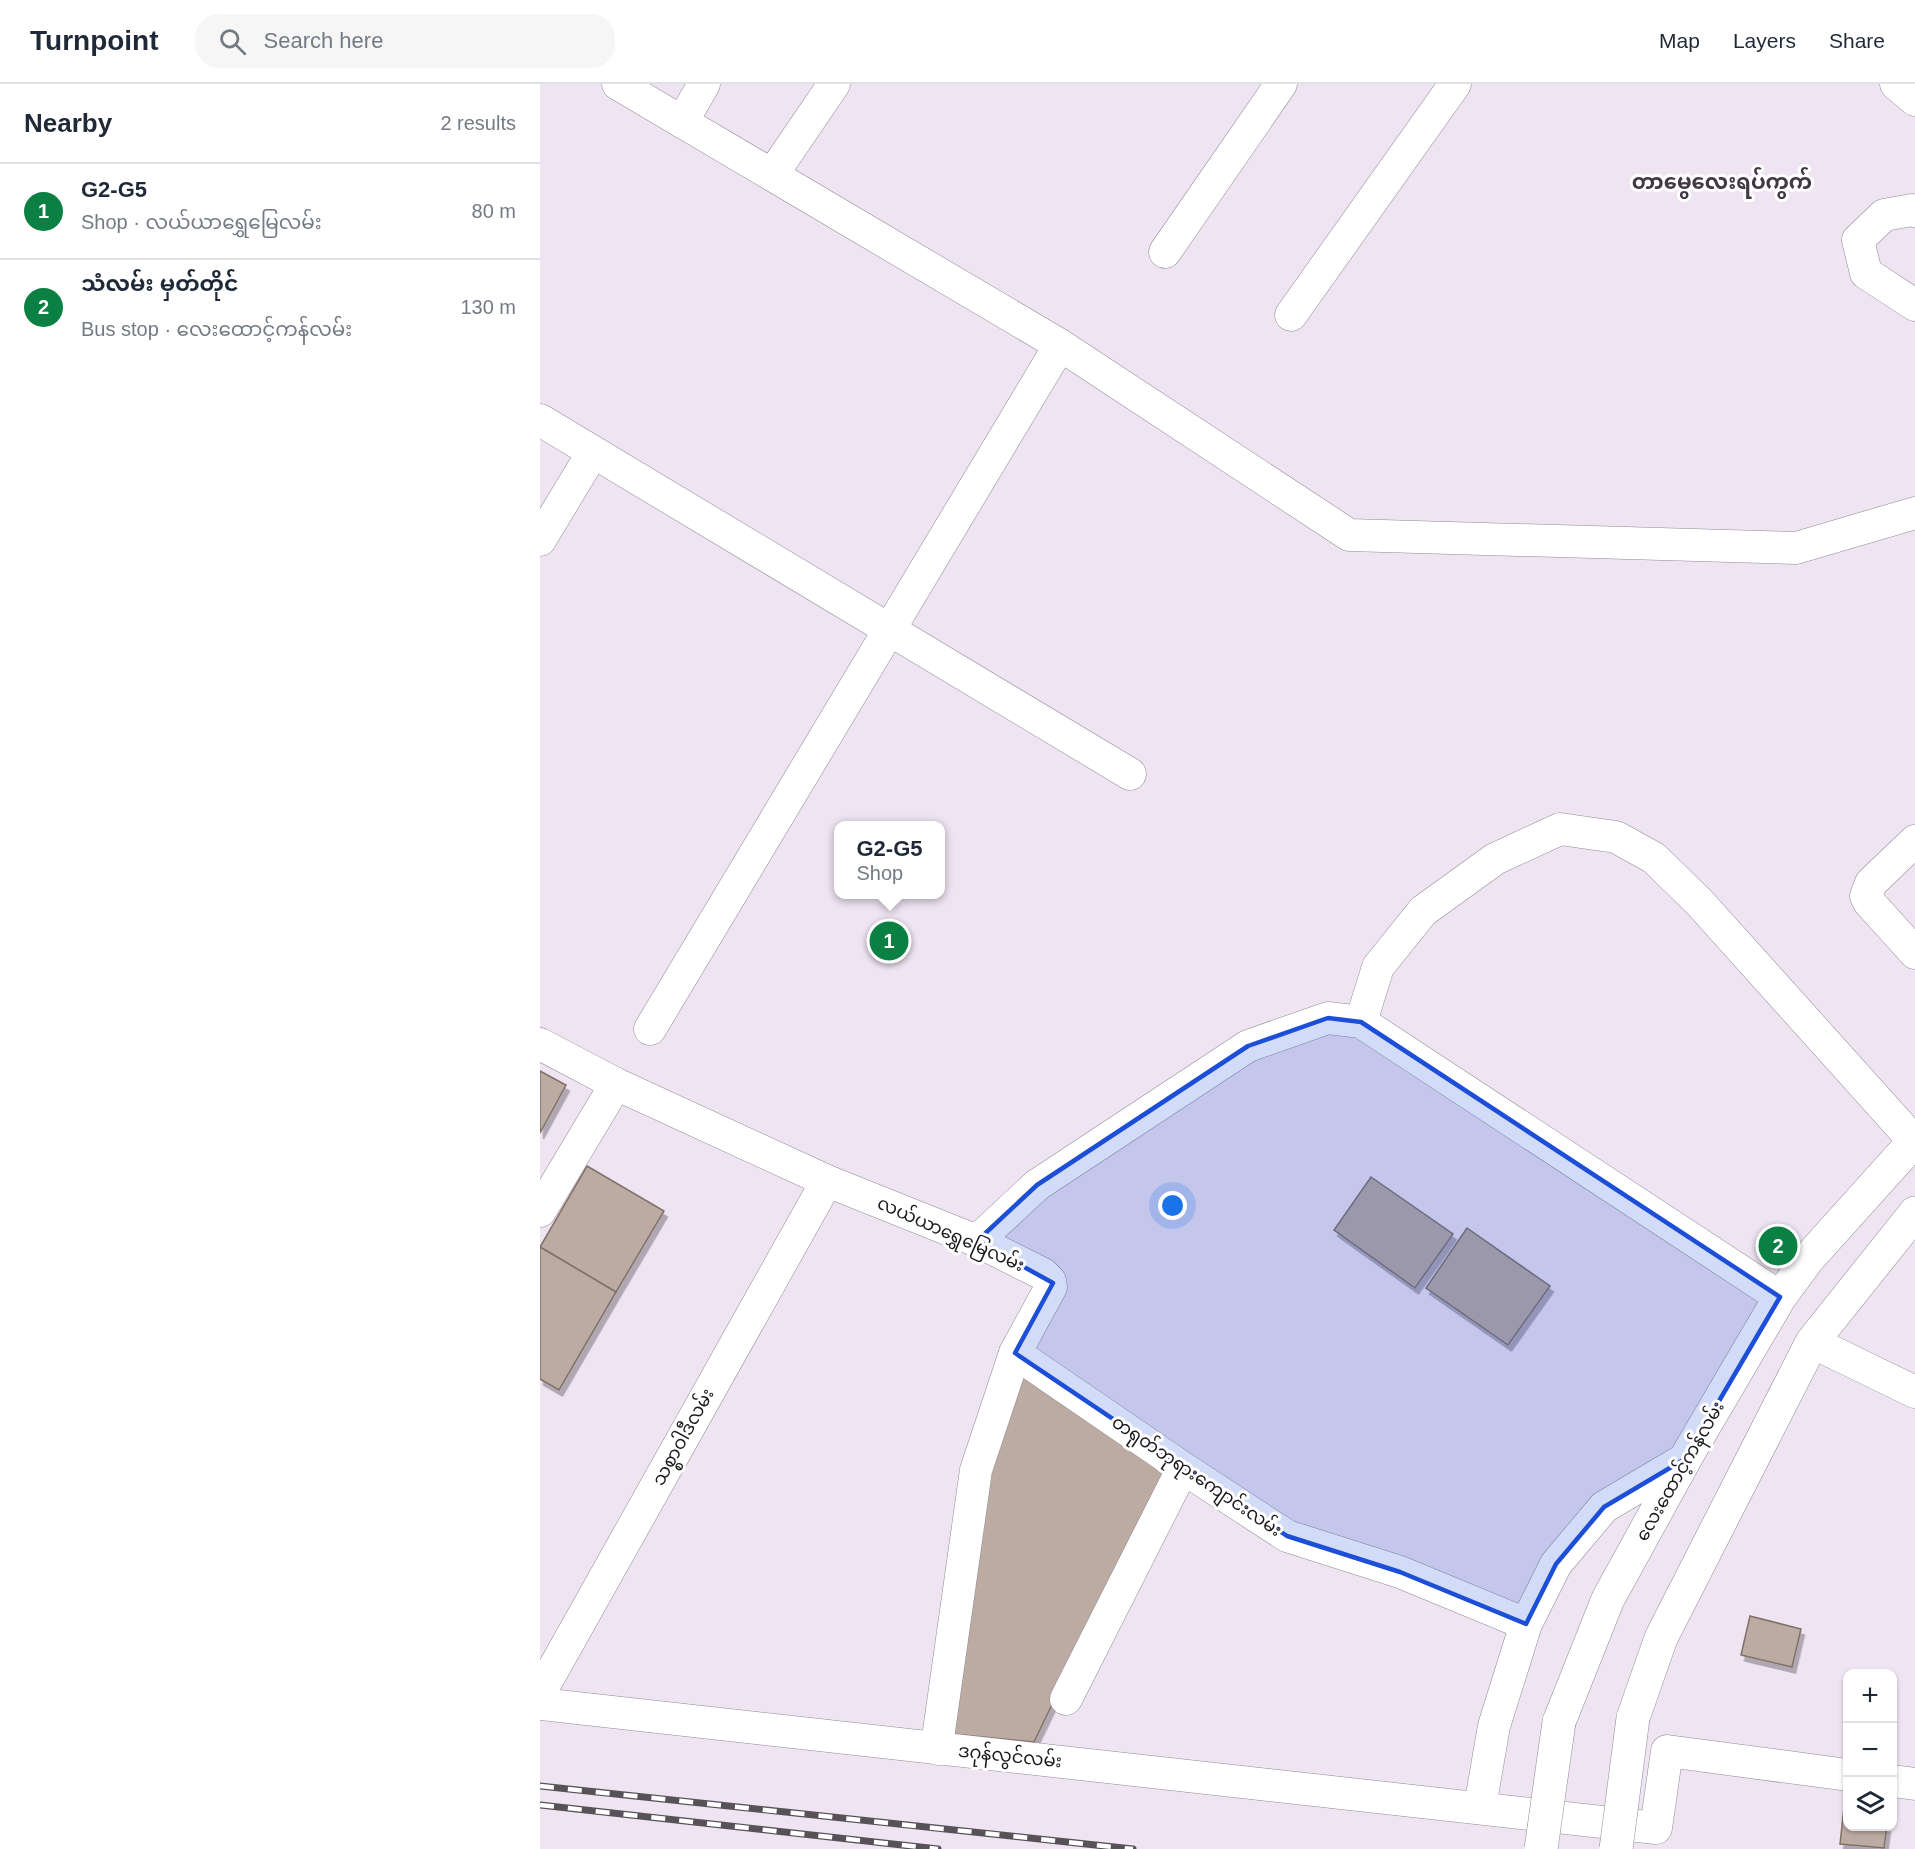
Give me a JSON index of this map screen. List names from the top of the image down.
{
  "streets": {
    "main road": ["လေးထောင့်ကန်လမ်း"],
    "street": [
      "လယ်ယာရွှေမြေလမ်း",
      "သစ္စာဝါဒီလမ်း",
      "တရုတ်ဘုရားကျောင်းလမ်း",
      "ဒဂုန်လွင်လမ်း"
    ]
  },
  "crossings": [
    ["လယ်ယာရွှေမြေလမ်း", "သစ္စာဝါဒီလမ်း"],
    ["လယ်ယာရွှေမြေလမ်း", "တရုတ်ဘုရားကျောင်းလမ်း"],
    ["လယ်ယာရွှေမြေလမ်း", "ဒဂုန်လွင်လမ်း"]
  ],
  "districts": ["တာမွေလေးရပ်ကွက်"],
  "page": {
    "header": "Turnpoint",
    "search": "Search here",
    "nav": ["Map", "Layers", "Share"],
    "heading": ["Nearby", "2 results"],
    "list": [
      {
        "mark": "1",
        "name": "G2-G5",
        "note": "Shop · လယ်ယာရွှေမြေလမ်း",
        "value": "80 m"
      },
      {
        "mark": "2",
        "name": "သံလမ်း မှတ်တိုင်",
        "note": "Bus stop · လေးထောင့်ကန်လမ်း",
        "value": "130 m"
      }
    ],
    "popup": ["G2-G5", "Shop"],
    "pins": ["1", "2"],
    "map_buttons": ["+", "−"]
  }
}
